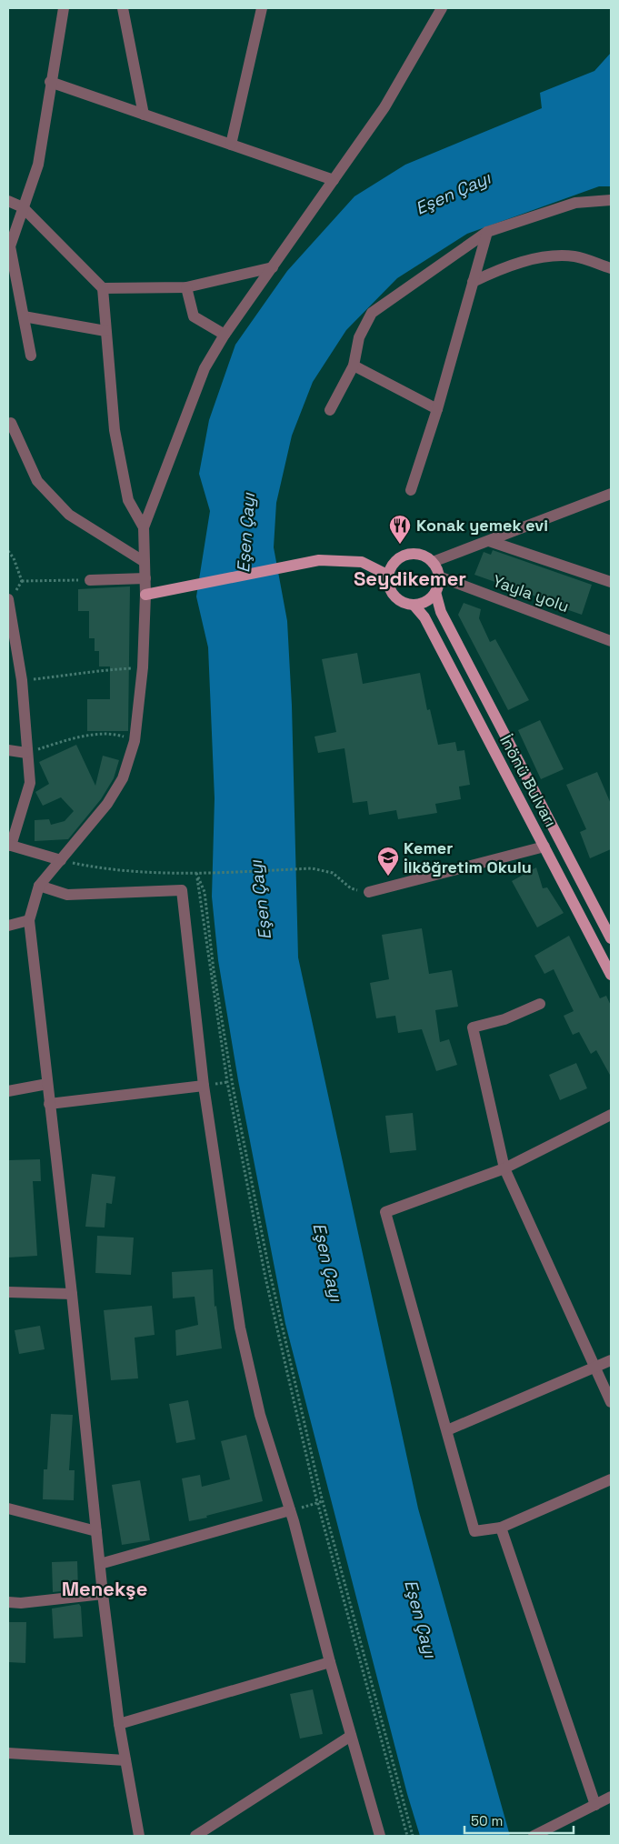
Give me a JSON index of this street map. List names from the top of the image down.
{
  "streets": {
    "main road": ["İnönü Bulvarı"],
    "street": ["Yayla yolu"]
  },
  "crossings": [
    ["Yayla yolu", "İnönü Bulvarı"]
  ],
  "districts": ["Seydikemer", "Menekşe"],
  "water": ["Eşen Çayı"],
  "places": {
    "restaurant": ["Konak yemek evi"],
    "school or university": ["Kemer İlköğretim Okulu"]
  },
  "scale_bar": "50 m"
}
